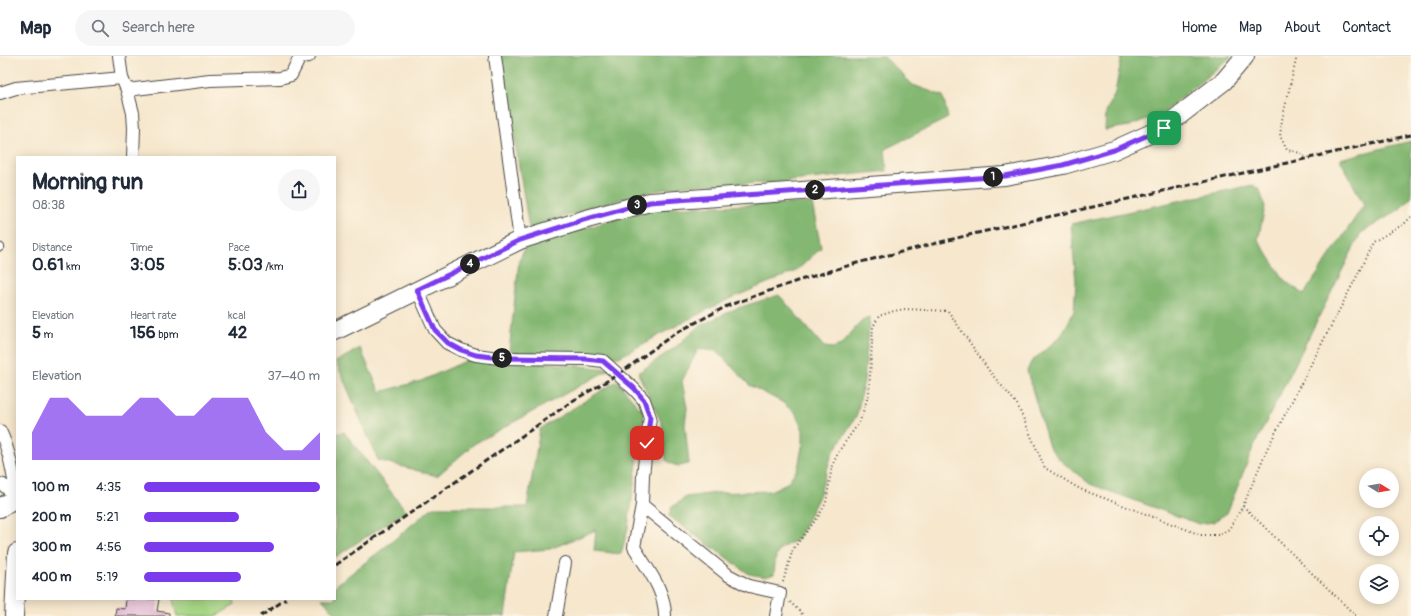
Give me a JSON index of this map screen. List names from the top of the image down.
{
  "north": "right",
  "page": {
    "header": "Map",
    "search": "Search here",
    "nav": [
      "Home",
      "Map",
      "About",
      "Contact"
    ],
    "heading": ["Morning run", "08:38"],
    "pins": [
      "1",
      "2",
      "3",
      "4",
      "5"
    ],
    "stats": [
      ["Distance", "0.61 km"],
      ["Time", "3:05"],
      ["Pace", "5:03 /km"],
      ["Elevation", "5 m"],
      ["Heart rate", "156 bpm"],
      ["kcal", "42"]
    ],
    "chart": ["Elevation", "37–40 m"],
    "list": [
      {
        "name": "100 m",
        "note": "4:35"
      },
      {
        "name": "200 m",
        "note": "5:21"
      },
      {
        "name": "300 m",
        "note": "4:56"
      },
      {
        "name": "400 m",
        "note": "5:19"
      }
    ]
  }
}
